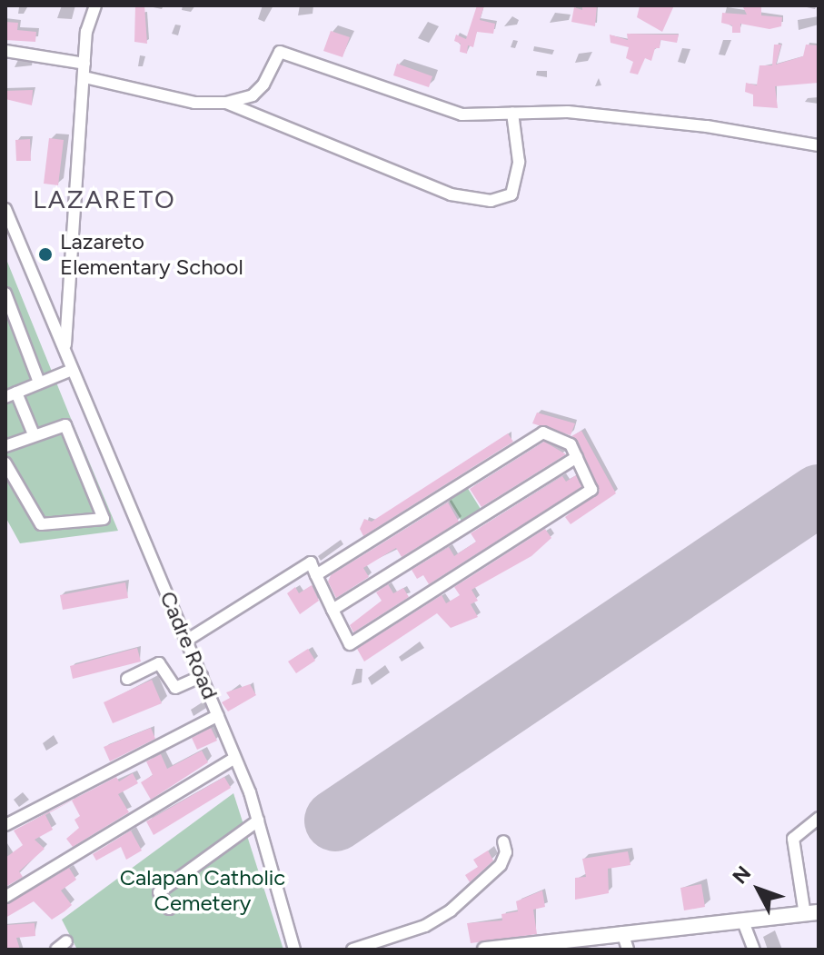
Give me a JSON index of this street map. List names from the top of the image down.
{
  "streets": {
    "street": ["Cadre Road"]
  },
  "districts": ["LAZARETO"],
  "parks": ["Calapan Catholic Cemetery"],
  "places": ["Lazareto Elementary School"],
  "north": "top left"
}
